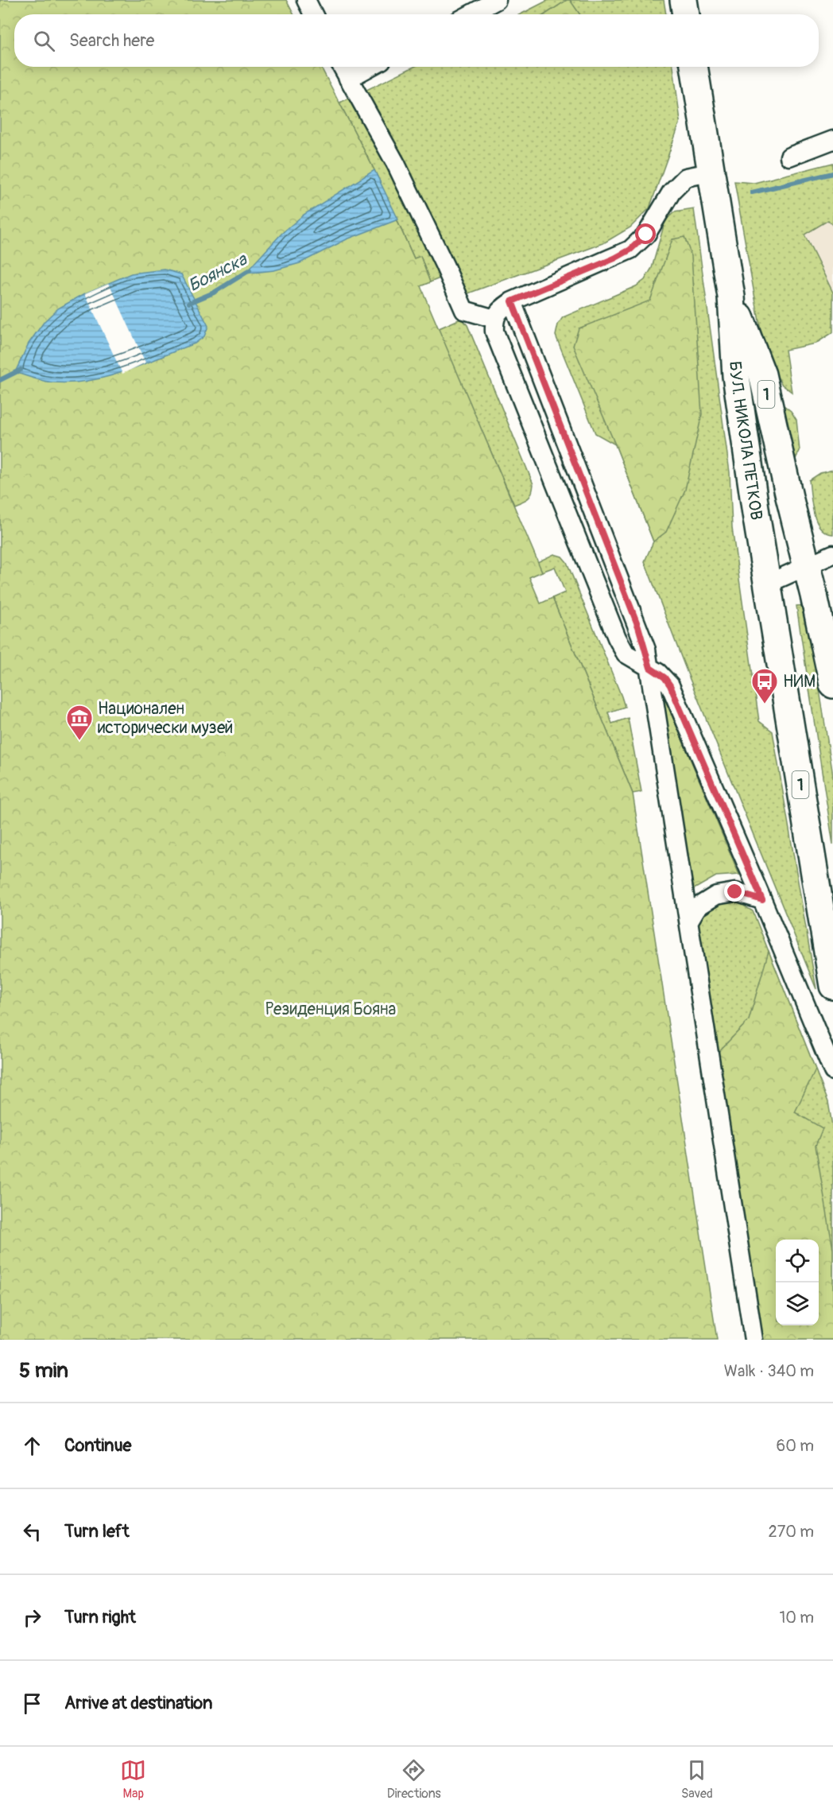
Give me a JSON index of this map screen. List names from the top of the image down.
{
  "streets": {
    "highway": ["1", "БУЛ. НИКОЛА ПЕТКОВ"]
  },
  "crossings": [
    ["1", "БУЛ. НИКОЛА ПЕТКОВ"]
  ],
  "water": ["Боянска"],
  "parks": ["Резиденция Бояна"],
  "places": {
    "bus stop": ["НИМ"],
    "museum": ["Национален исторически музей"]
  },
  "page": {
    "search": "Search here",
    "heading": ["5 min", "Walk · 340 m"],
    "list": [
      ["Continue", "60 m"],
      ["Turn left", "270 m"],
      ["Turn right", "10 m"],
      "Arrive at destination"
    ],
    "nav": ["Map", "Directions", "Saved"]
  }
}
